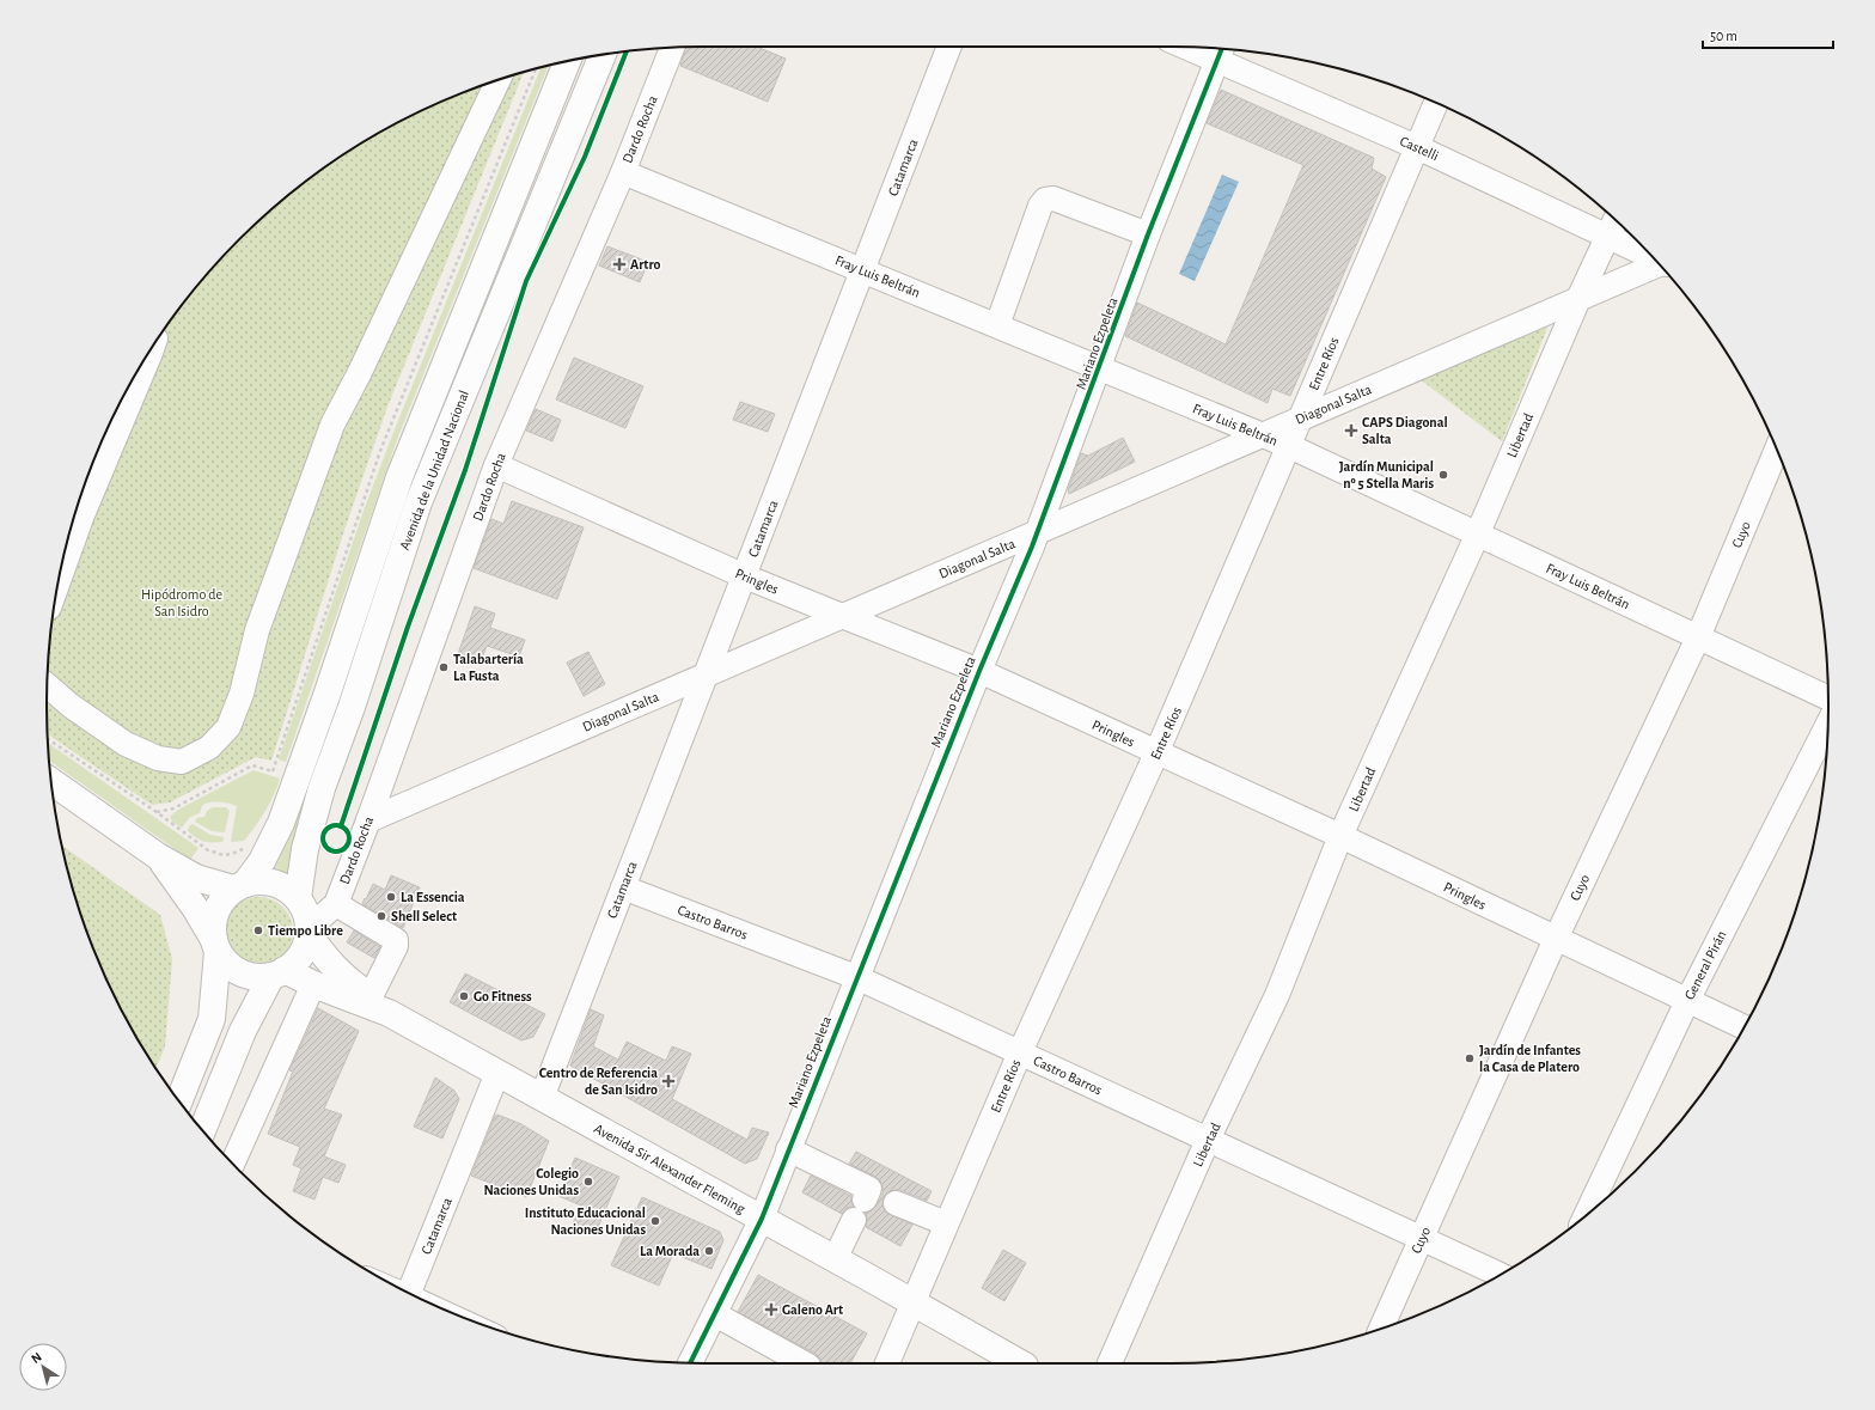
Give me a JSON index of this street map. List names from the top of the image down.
{
  "streets": {
    "main road": ["Avenida de la Unidad Nacional", "Avenida Sir Alexander Fleming"],
    "street": [
      "Dardo Rocha",
      "Castelli",
      "Catamarca",
      "Fray Luis Beltrán",
      "Mariano Ezpeleta",
      "Entre Ríos",
      "Diagonal Salta",
      "Libertad",
      "Cuyo",
      "Pringles",
      "Castro Barros",
      "General Pirán"
    ]
  },
  "crossings": [
    ["Dardo Rocha", "Fray Luis Beltrán"],
    ["Dardo Rocha", "Diagonal Salta"],
    ["Dardo Rocha", "Avenida de la Unidad Nacional"],
    ["Dardo Rocha", "Pringles"],
    ["Dardo Rocha", "Avenida Sir Alexander Fleming"],
    ["Castelli", "Mariano Ezpeleta"],
    ["Castelli", "Entre Ríos"],
    ["Castelli", "Libertad"],
    ["Catamarca", "Fray Luis Beltrán"],
    ["Catamarca", "Diagonal Salta"],
    ["Catamarca", "Pringles"],
    ["Catamarca", "Castro Barros"],
    ["Catamarca", "Avenida Sir Alexander Fleming"],
    ["Fray Luis Beltrán", "Mariano Ezpeleta"],
    ["Fray Luis Beltrán", "Entre Ríos"],
    ["Fray Luis Beltrán", "Diagonal Salta"],
    ["Fray Luis Beltrán", "Libertad"],
    ["Fray Luis Beltrán", "Cuyo"],
    ["Mariano Ezpeleta", "Diagonal Salta"],
    ["Mariano Ezpeleta", "Pringles"],
    ["Mariano Ezpeleta", "Castro Barros"],
    ["Mariano Ezpeleta", "Avenida Sir Alexander Fleming"],
    ["Entre Ríos", "Diagonal Salta"],
    ["Entre Ríos", "Pringles"],
    ["Entre Ríos", "Castro Barros"],
    ["Entre Ríos", "Avenida Sir Alexander Fleming"],
    ["Diagonal Salta", "Libertad"],
    ["Diagonal Salta", "Pringles"],
    ["Libertad", "Pringles"],
    ["Libertad", "Castro Barros"],
    ["Avenida de la Unidad Nacional", "Avenida Sir Alexander Fleming"],
    ["Cuyo", "Pringles"],
    ["Cuyo", "Castro Barros"],
    ["Pringles", "General Pirán"]
  ],
  "parks": ["Hipódromo de San Isidro"],
  "places": {
    "health": [
      "Artro",
      "CAPS Diagonal Salta",
      "Centro de Referencia de San Isidro",
      "Galeno Art"
    ],
    "other": [
      "Jardín Municipal nº 5 Stella Maris",
      "Talabartería La Fusta",
      "La Essencia",
      "Shell Select",
      "Tiempo Libre",
      "Go Fitness",
      "Jardín de Infantes la Casa de Platero",
      "Colegio Naciones Unidas",
      "Instituto Educacional Naciones Unidas",
      "La Morada"
    ]
  },
  "scale_bar": "50 m",
  "north": "top left"
}
